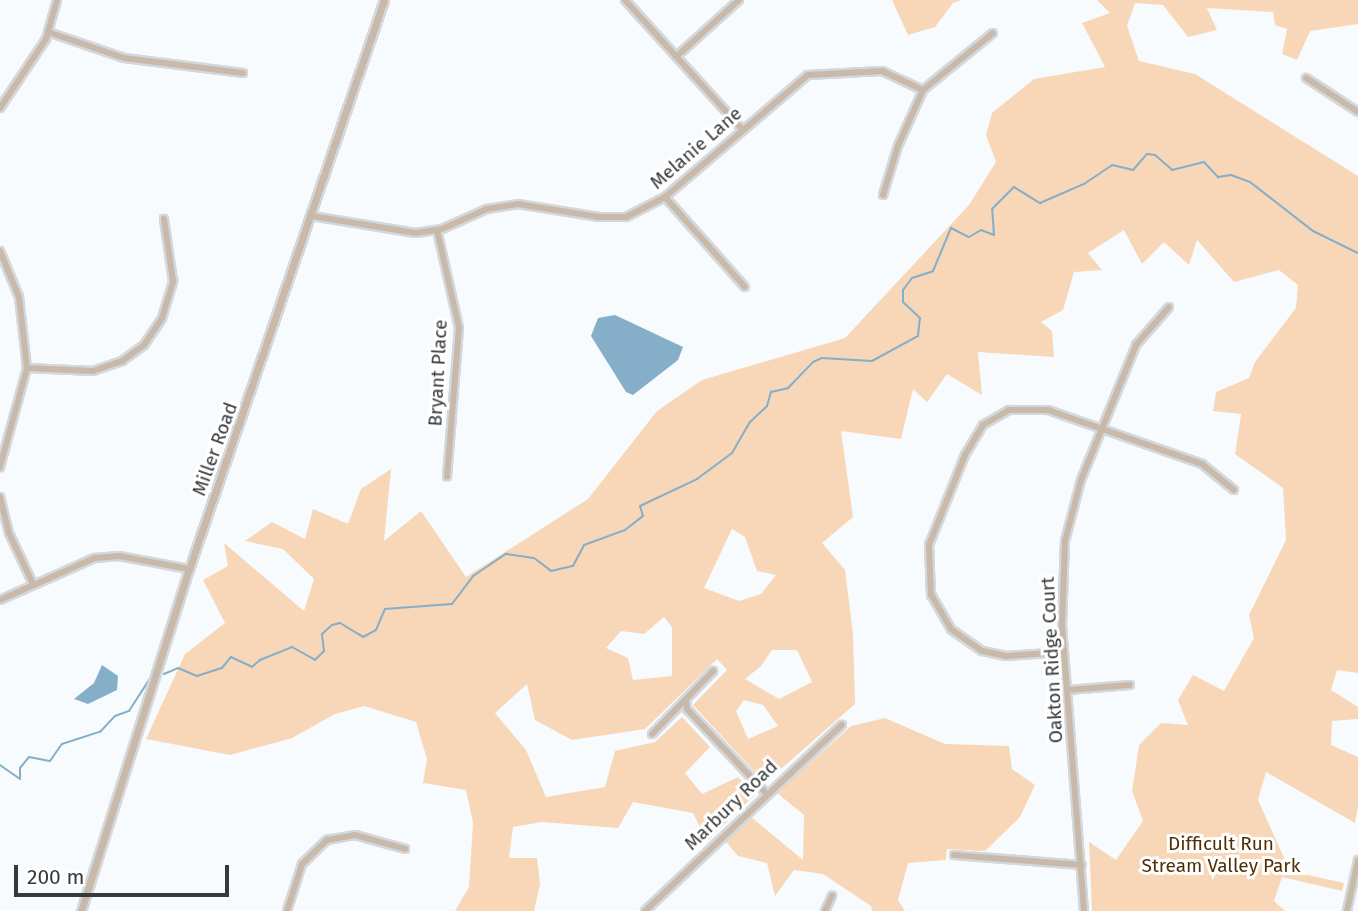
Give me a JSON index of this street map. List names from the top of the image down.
{
  "streets": {
    "street": [
      "Melanie Lane",
      "Bryant Place",
      "Miller Road",
      "Oakton Ridge Court",
      "Marbury Road"
    ]
  },
  "crossings": [
    ["Melanie Lane", "Bryant Place"],
    ["Melanie Lane", "Miller Road"]
  ],
  "parks": ["Difficult Run Stream Valley Park"],
  "scale_bar": "200 m"
}
